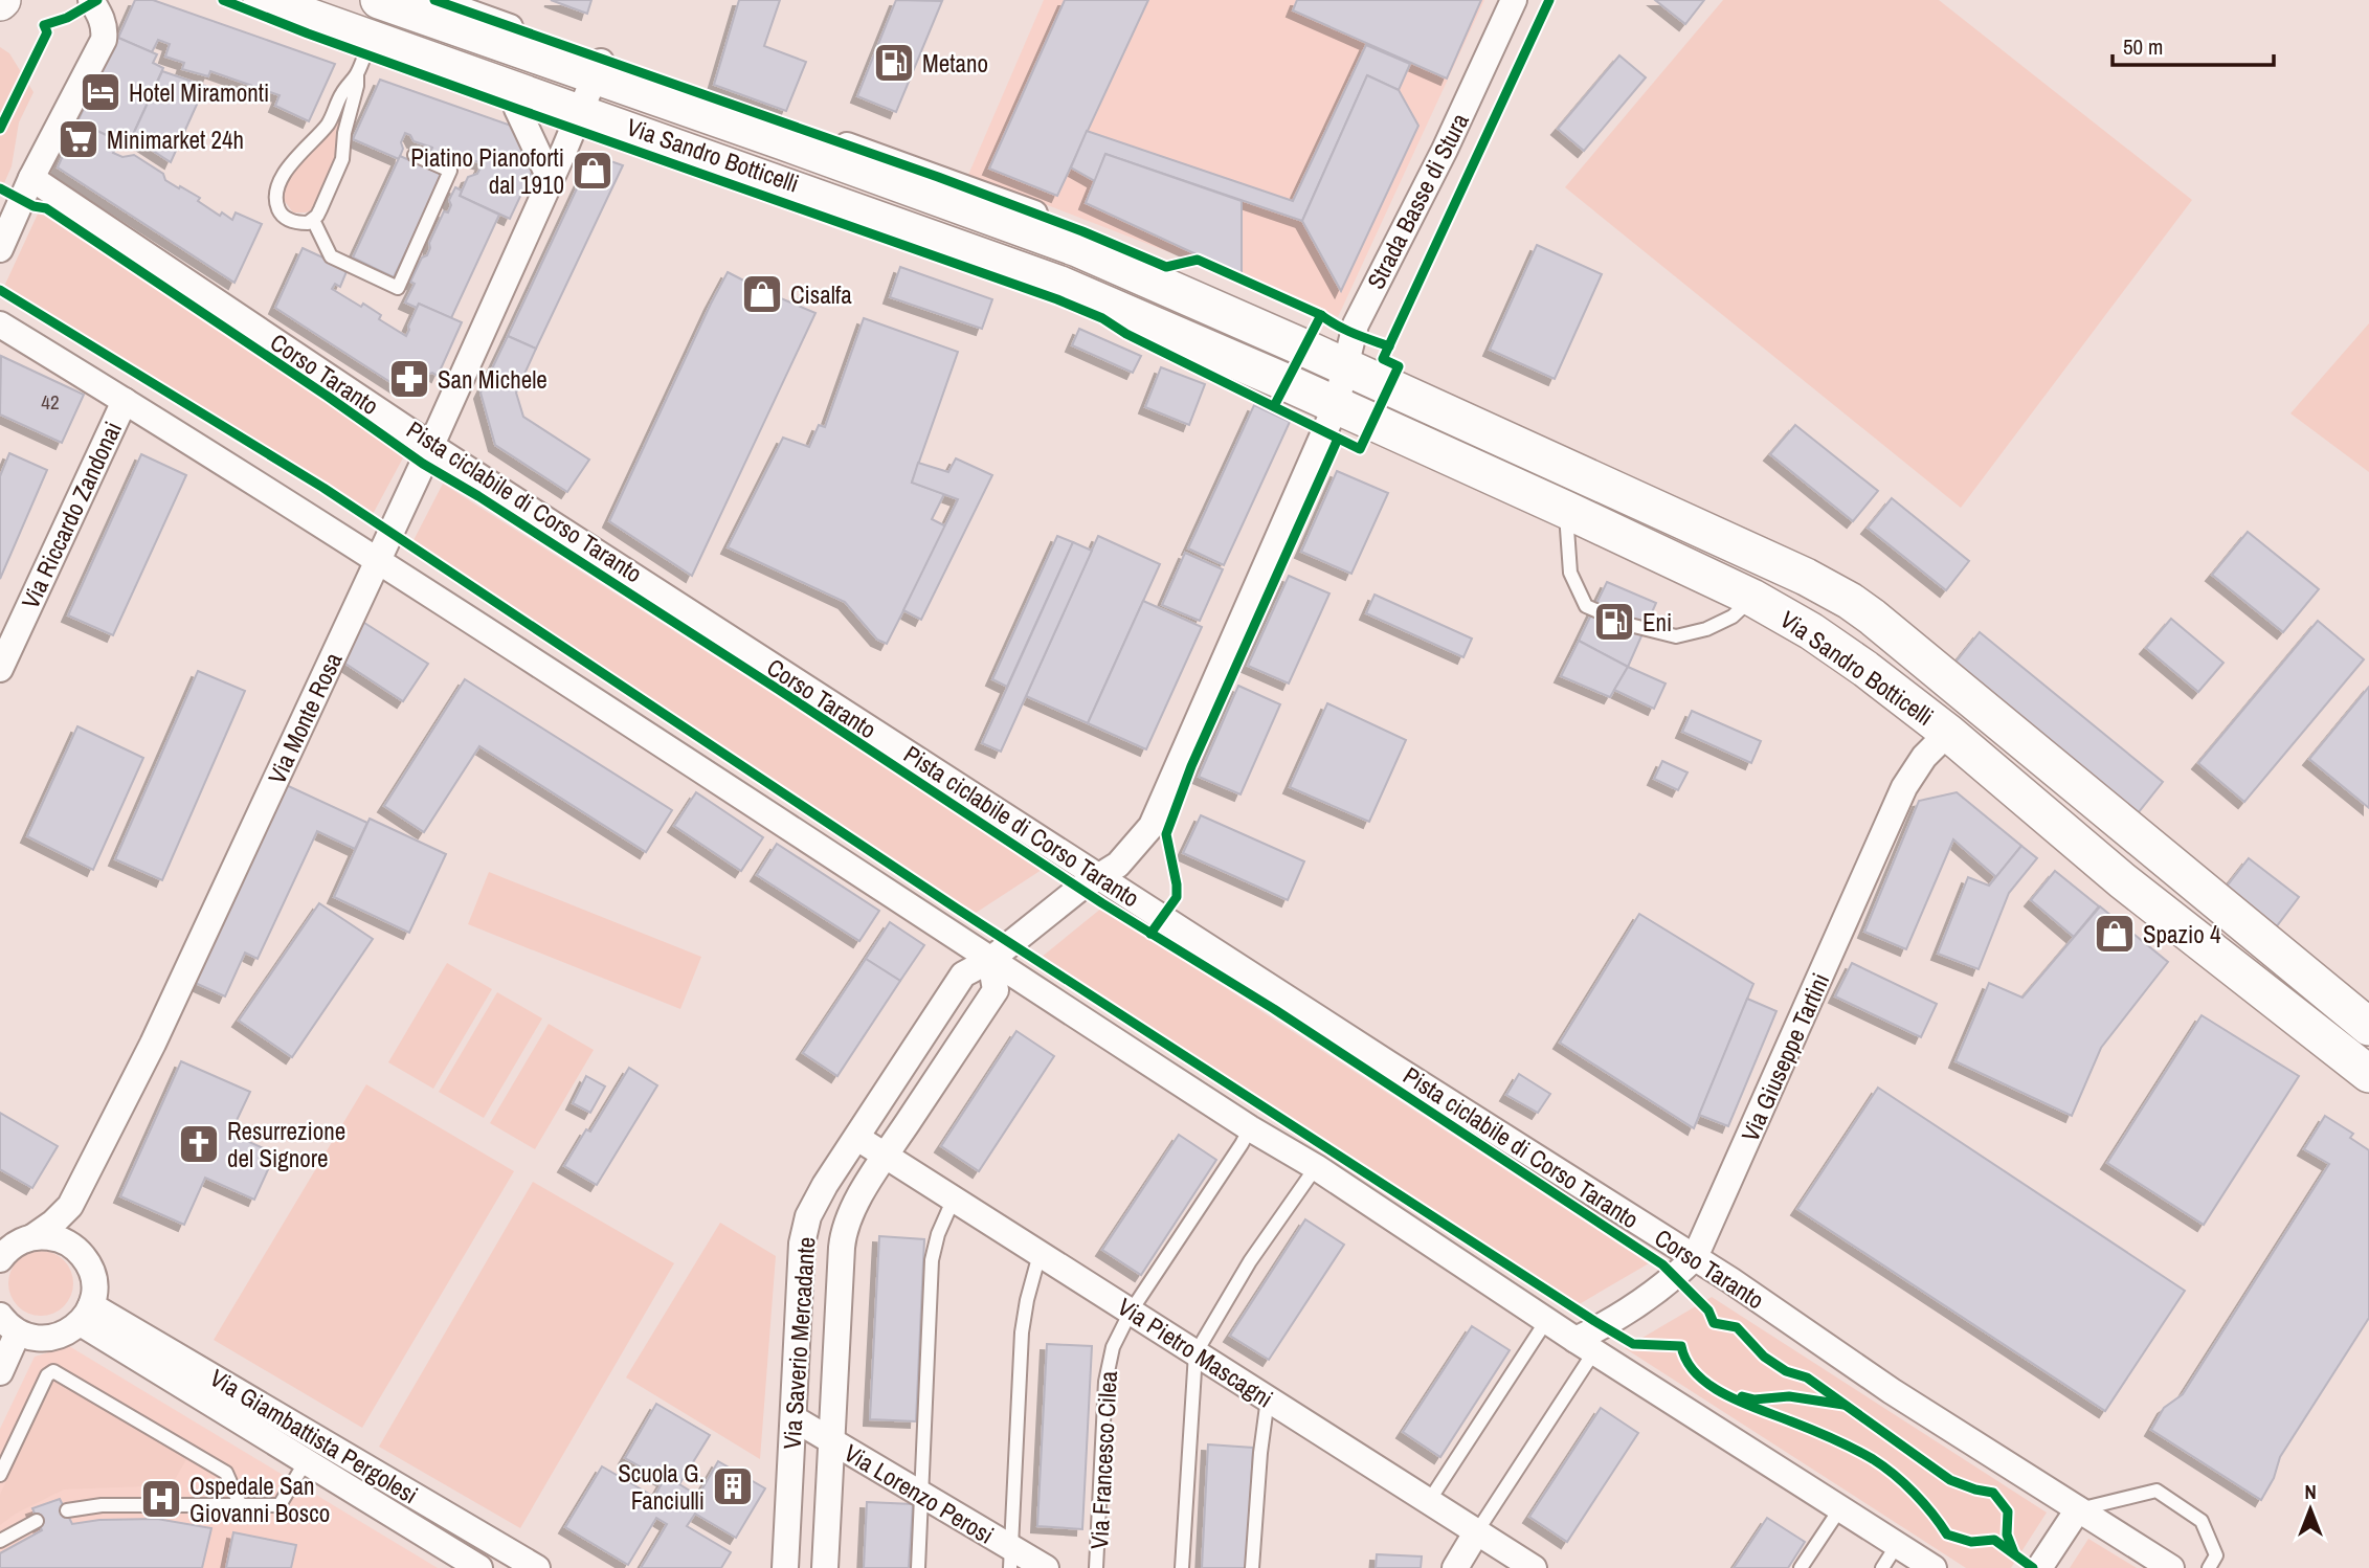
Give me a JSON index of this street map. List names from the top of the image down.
{
  "streets": {
    "main road": ["Via Sandro Botticelli"],
    "street": [
      "Strada Basse di Stura",
      "Corso Taranto",
      "Via Riccardo Zandonai",
      "Via Monte Rosa",
      "Via Giuseppe Tartini",
      "Via Saverio Mercadante",
      "Via Pietro Mascagni",
      "Via Giambattista Pergolesi",
      "Via Lorenzo Perosi"
    ],
    "lane": ["Via Francesco Cilea"],
    "cycle path": ["Pista ciclabile di Corso Taranto"]
  },
  "crossings": [
    ["Via Sandro Botticelli", "Strada Basse di Stura"],
    ["Via Sandro Botticelli", "Via Monte Rosa"],
    ["Via Sandro Botticelli", "Via Giuseppe Tartini"],
    ["Via Sandro Botticelli", "Via Saverio Mercadante"],
    ["Strada Basse di Stura", "Via Saverio Mercadante"],
    ["Corso Taranto", "Via Monte Rosa"],
    ["Corso Taranto", "Via Giuseppe Tartini"],
    ["Corso Taranto", "Via Saverio Mercadante"],
    ["Via Saverio Mercadante", "Via Pietro Mascagni"],
    ["Via Saverio Mercadante", "Via Lorenzo Perosi"],
    ["Via Pietro Mascagni", "Via Francesco Cilea"]
  ],
  "places": {
    "fuel station": ["Metano", "Eni"],
    "hotel": ["Hotel Miramonti"],
    "supermarket": ["Minimarket 24h"],
    "shop": ["Piatino Pianoforti dal 1910", "Cisalfa", "Spazio 4"],
    "pharmacy": ["San Michele"],
    "church": ["Resurrezione del Signore"],
    "building": ["Scuola G. Fanciulli"],
    "hospital": ["Ospedale San Giovanni Bosco"]
  },
  "house_numbers": ["42"],
  "scale_bar": "50 m",
  "north": "top"
}
